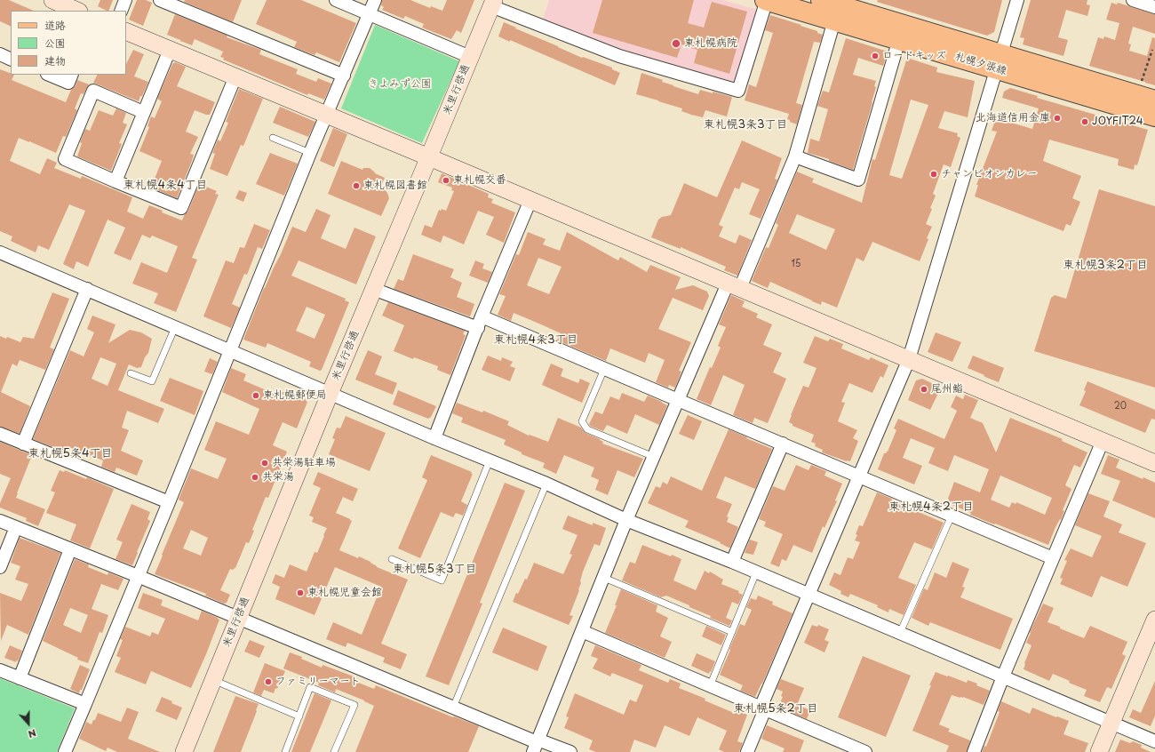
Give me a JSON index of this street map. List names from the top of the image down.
{
  "streets": {
    "main road": ["札幌夕張線"],
    "street": ["米里行啓通"]
  },
  "districts": [
    "東札幌3条3丁目",
    "東札幌4条4丁目",
    "東札幌3条2丁目",
    "東札幌4条3丁目",
    "東札幌5条4丁目",
    "東札幌4条2丁目",
    "東札幌5条3丁目",
    "東札幌5条2丁目"
  ],
  "parks": ["きよみず公園"],
  "places": [
    "東札幌病院",
    "ロードキッズ",
    "北海道信用金庫",
    "JOYFIT24",
    "チャンピオンカレー",
    "東札幌交番",
    "東札幌図書館",
    "尾州鮨",
    "東札幌郵便局",
    "共栄湯駐車場",
    "共栄湯",
    "東札幌児童会館",
    "ファミリーマート"
  ],
  "house_numbers": ["15", "20"],
  "legend": ["道路", "公園", "建物"],
  "north": "bottom"
}
